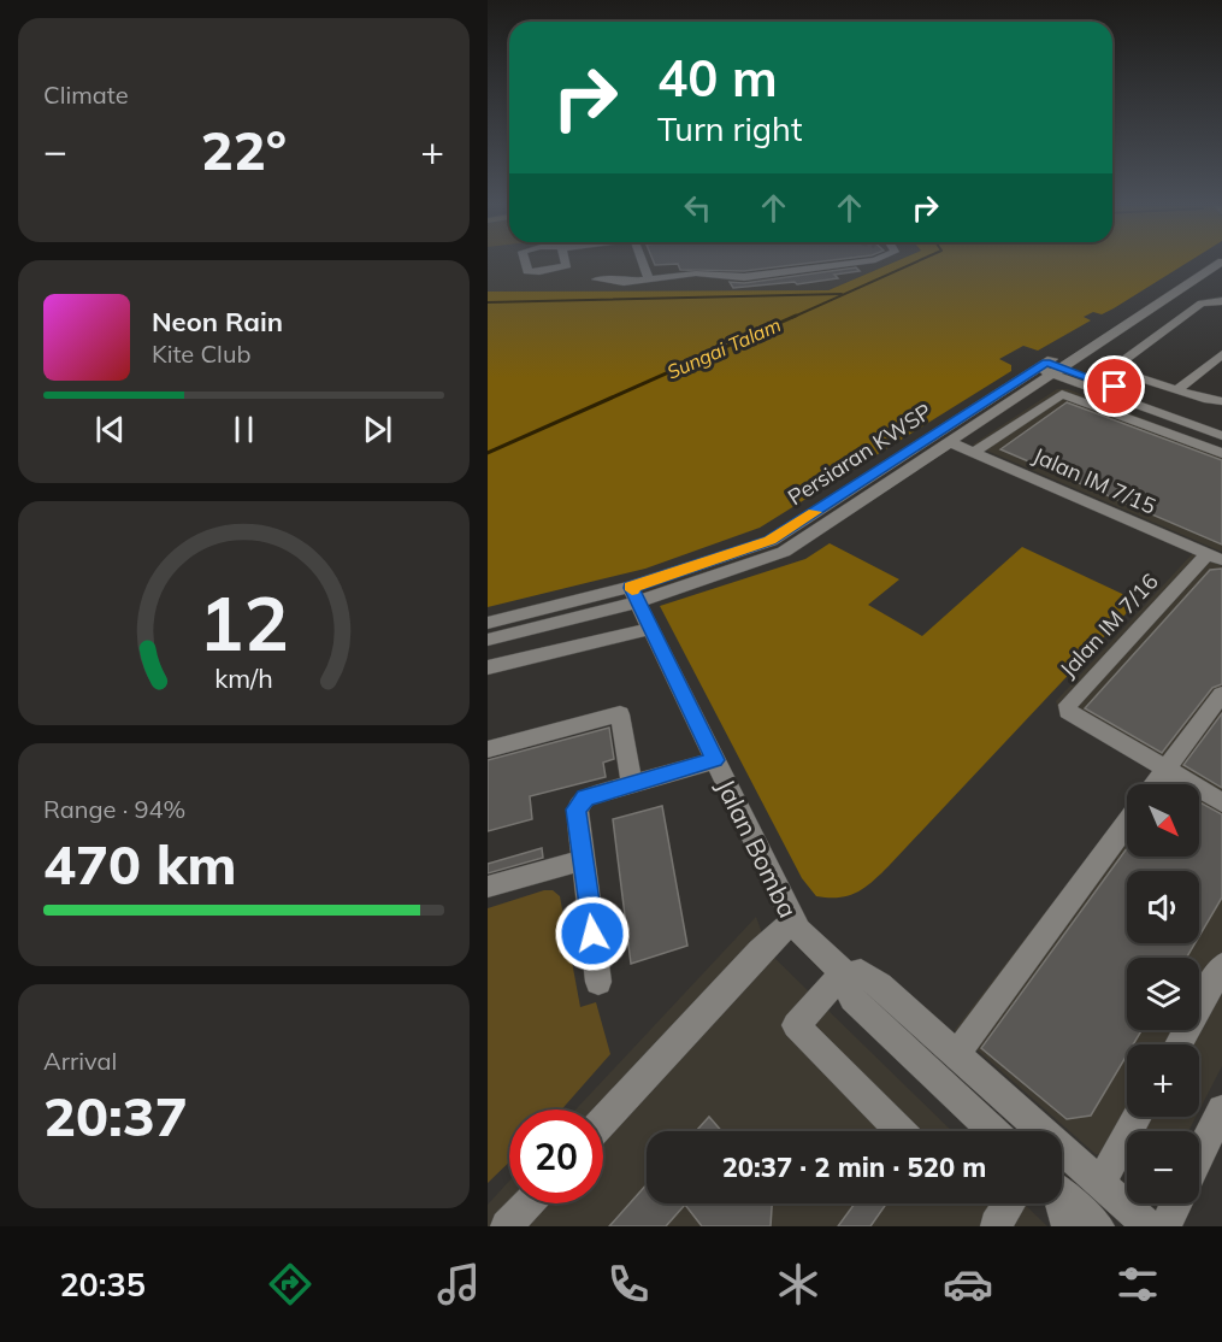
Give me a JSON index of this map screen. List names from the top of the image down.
{
  "streets": {
    "street": [
      "Persiaran KWSP",
      "Jalan IM 7/15",
      "Jalan IM 7/16",
      "Jalan Bomba"
    ]
  },
  "crossings": [
    ["Persiaran KWSP", "Jalan IM 7/15"],
    ["Persiaran KWSP", "Jalan Bomba"],
    ["Jalan IM 7/15", "Jalan IM 7/16"]
  ],
  "water": ["Sungai Talam"],
  "north": "bottom right",
  "page": {
    "tile": [
      "Climate",
      ["Range · 94%", "470 km"],
      ["Arrival", "20:37"]
    ],
    "turn": ["40 m", "Turn right"],
    "heat": ["−", "22°", "+"],
    "song": ["Neon Rain", "Kite Club"],
    "map_buttons": ["+", "−"],
    "limit": "20",
    "trip": "20:37 · 2 min · 520 m",
    "tabs": "20:35",
    "gauge": ["12", "km/h"]
  }
}
